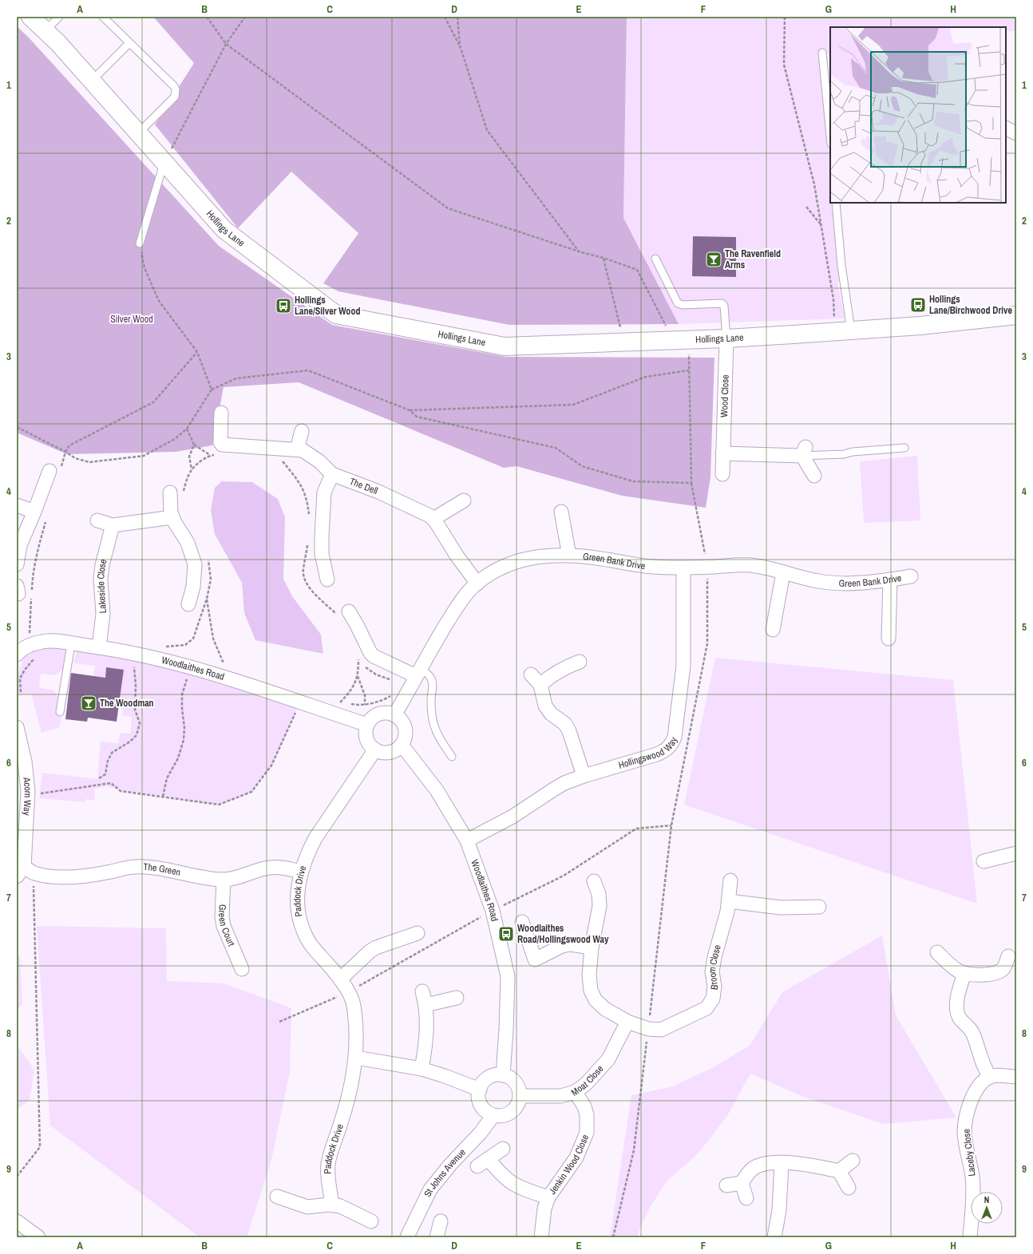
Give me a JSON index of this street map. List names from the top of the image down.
{
  "streets": {
    "street": [
      "Hollings Lane",
      "Wood Close",
      "The Dell",
      "Green Bank Drive",
      "Lakeside Close",
      "Woodlaithes Road",
      "Hollingswood Way",
      "Acorn Way",
      "The Green",
      "Paddock Drive",
      "Green Court",
      "Broom Close",
      "Moat Close",
      "Laceby Close",
      "Jenkin Wood Close",
      "St Johns Avenue"
    ]
  },
  "crossings": [
    ["Hollings Lane", "Wood Close"],
    ["The Dell", "Green Bank Drive"],
    ["Green Bank Drive", "Woodlaithes Road"],
    ["Green Bank Drive", "Hollingswood Way"],
    ["Green Bank Drive", "Paddock Drive"],
    ["Lakeside Close", "Woodlaithes Road"],
    ["Woodlaithes Road", "Hollingswood Way"],
    ["Woodlaithes Road", "Paddock Drive"],
    ["Woodlaithes Road", "Moat Close"],
    ["Woodlaithes Road", "St Johns Avenue"],
    ["Acorn Way", "The Green"],
    ["The Green", "Paddock Drive"],
    ["The Green", "Green Court"],
    ["Moat Close", "Jenkin Wood Close"],
    ["Moat Close", "St Johns Avenue"]
  ],
  "parks": ["Silver Wood"],
  "places": {
    "bar": ["The Ravenfield Arms", "The Woodman"],
    "bus stop": ["Hollings Lane/Birchwood Drive", "Hollings Lane/Silver Wood", "Woodlaithes Road/Hollingswood Way"]
  },
  "north": "top",
  "grid": {
    "columns": [
      "A",
      "B",
      "C",
      "D",
      "E",
      "F",
      "G",
      "H"
    ],
    "rows": [
      "1",
      "2",
      "3",
      "4",
      "5",
      "6",
      "7",
      "8",
      "9"
    ]
  }
}
